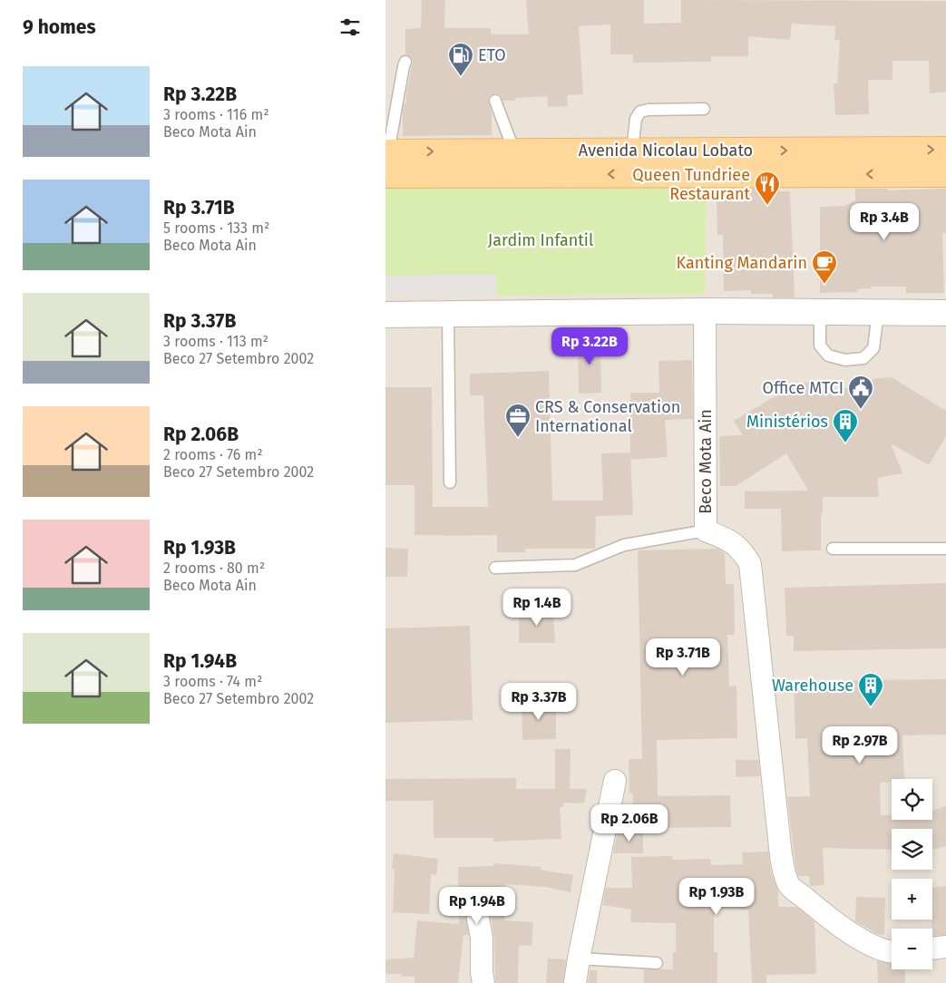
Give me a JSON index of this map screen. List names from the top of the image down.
{
  "streets": {
    "main road": ["Avenida Nicolau Lobato"],
    "street": ["Beco Mota Ain"]
  },
  "parks": ["Jardim Infantil"],
  "places": {
    "fuel station": ["ETO"],
    "restaurant": ["Queen Tundriee Restaurant"],
    "cafe": ["Kanting Mandarin"],
    "public building": ["Office MTCI"],
    "office": ["CRS & Conservation International"],
    "building": ["Ministérios", "Warehouse"]
  },
  "page": {
    "heading": "9 homes",
    "list": [
      {
        "name": "Rp 3.22B",
        "note": "3 rooms · 116 m² · Beco Mota Ain"
      },
      {
        "name": "Rp 3.71B",
        "note": "5 rooms · 133 m² · Beco Mota Ain"
      },
      {
        "name": "Rp 3.37B",
        "note": "3 rooms · 113 m² · Beco 27 Setembro 2002"
      },
      {
        "name": "Rp 2.06B",
        "note": "2 rooms · 76 m² · Beco 27 Setembro 2002"
      },
      {
        "name": "Rp 1.93B",
        "note": "2 rooms · 80 m² · Beco Mota Ain"
      },
      {
        "name": "Rp 1.94B",
        "note": "3 rooms · 74 m² · Beco 27 Setembro 2002"
      }
    ],
    "price": [
      "Rp 3.4B",
      "Rp 3.22B",
      "Rp 1.4B",
      "Rp 3.71B",
      "Rp 3.37B",
      "Rp 2.97B",
      "Rp 2.06B",
      "Rp 1.93B",
      "Rp 1.94B"
    ],
    "map_buttons": ["+", "−"]
  }
}
